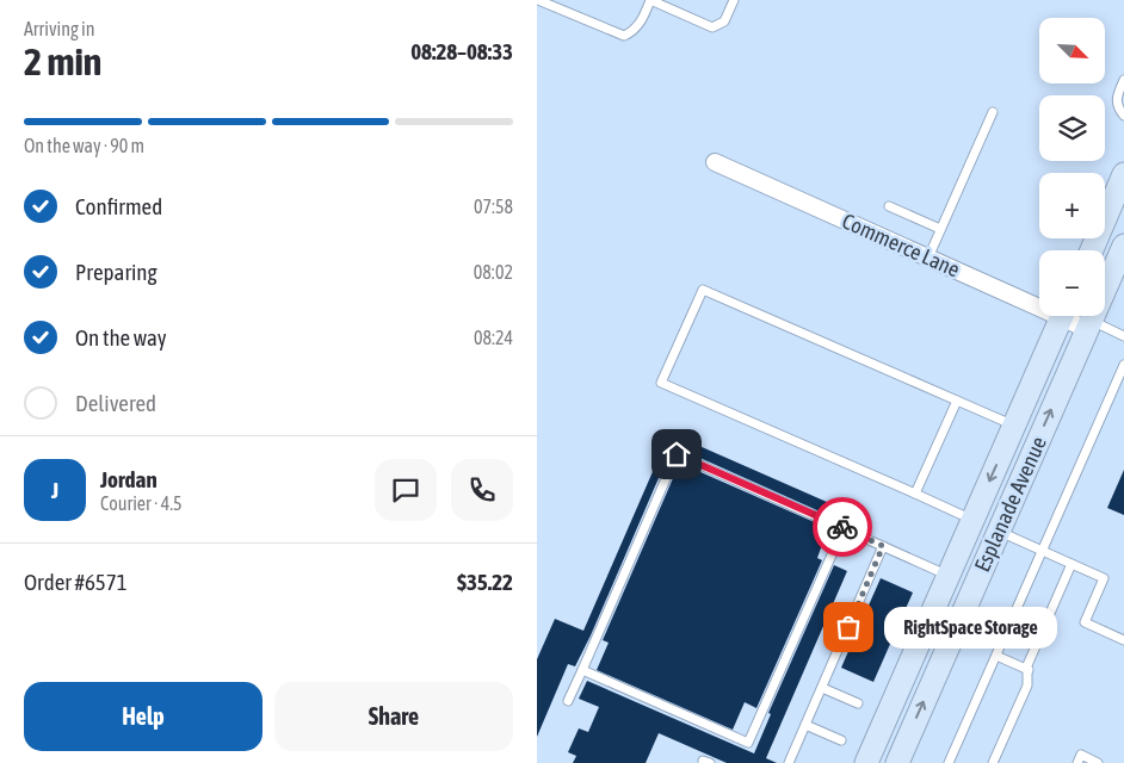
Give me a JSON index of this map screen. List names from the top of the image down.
{
  "streets": {
    "main road": ["Esplanade Avenue"],
    "street": ["Commerce Lane"]
  },
  "crossings": [
    ["Commerce Lane", "Esplanade Avenue"]
  ],
  "places": ["RightSpace Storage"],
  "north": "bottom right",
  "page": {
    "heading": ["2 min", "Arriving in", "08:28–08:33"],
    "panel": [
      "Jordan",
      "Courier · 4.5",
      "Order #6571",
      "$35.22"
    ],
    "map_buttons": ["+", "−"],
    "bar": "On the way · 90 m",
    "list": [
      ["Confirmed", "07:58"],
      ["Preparing", "08:02"],
      ["On the way", "08:24"],
      "Delivered"
    ],
    "round": "J",
    "bubble": "RightSpace Storage",
    "buttons": ["Help", "Share"]
  }
}
